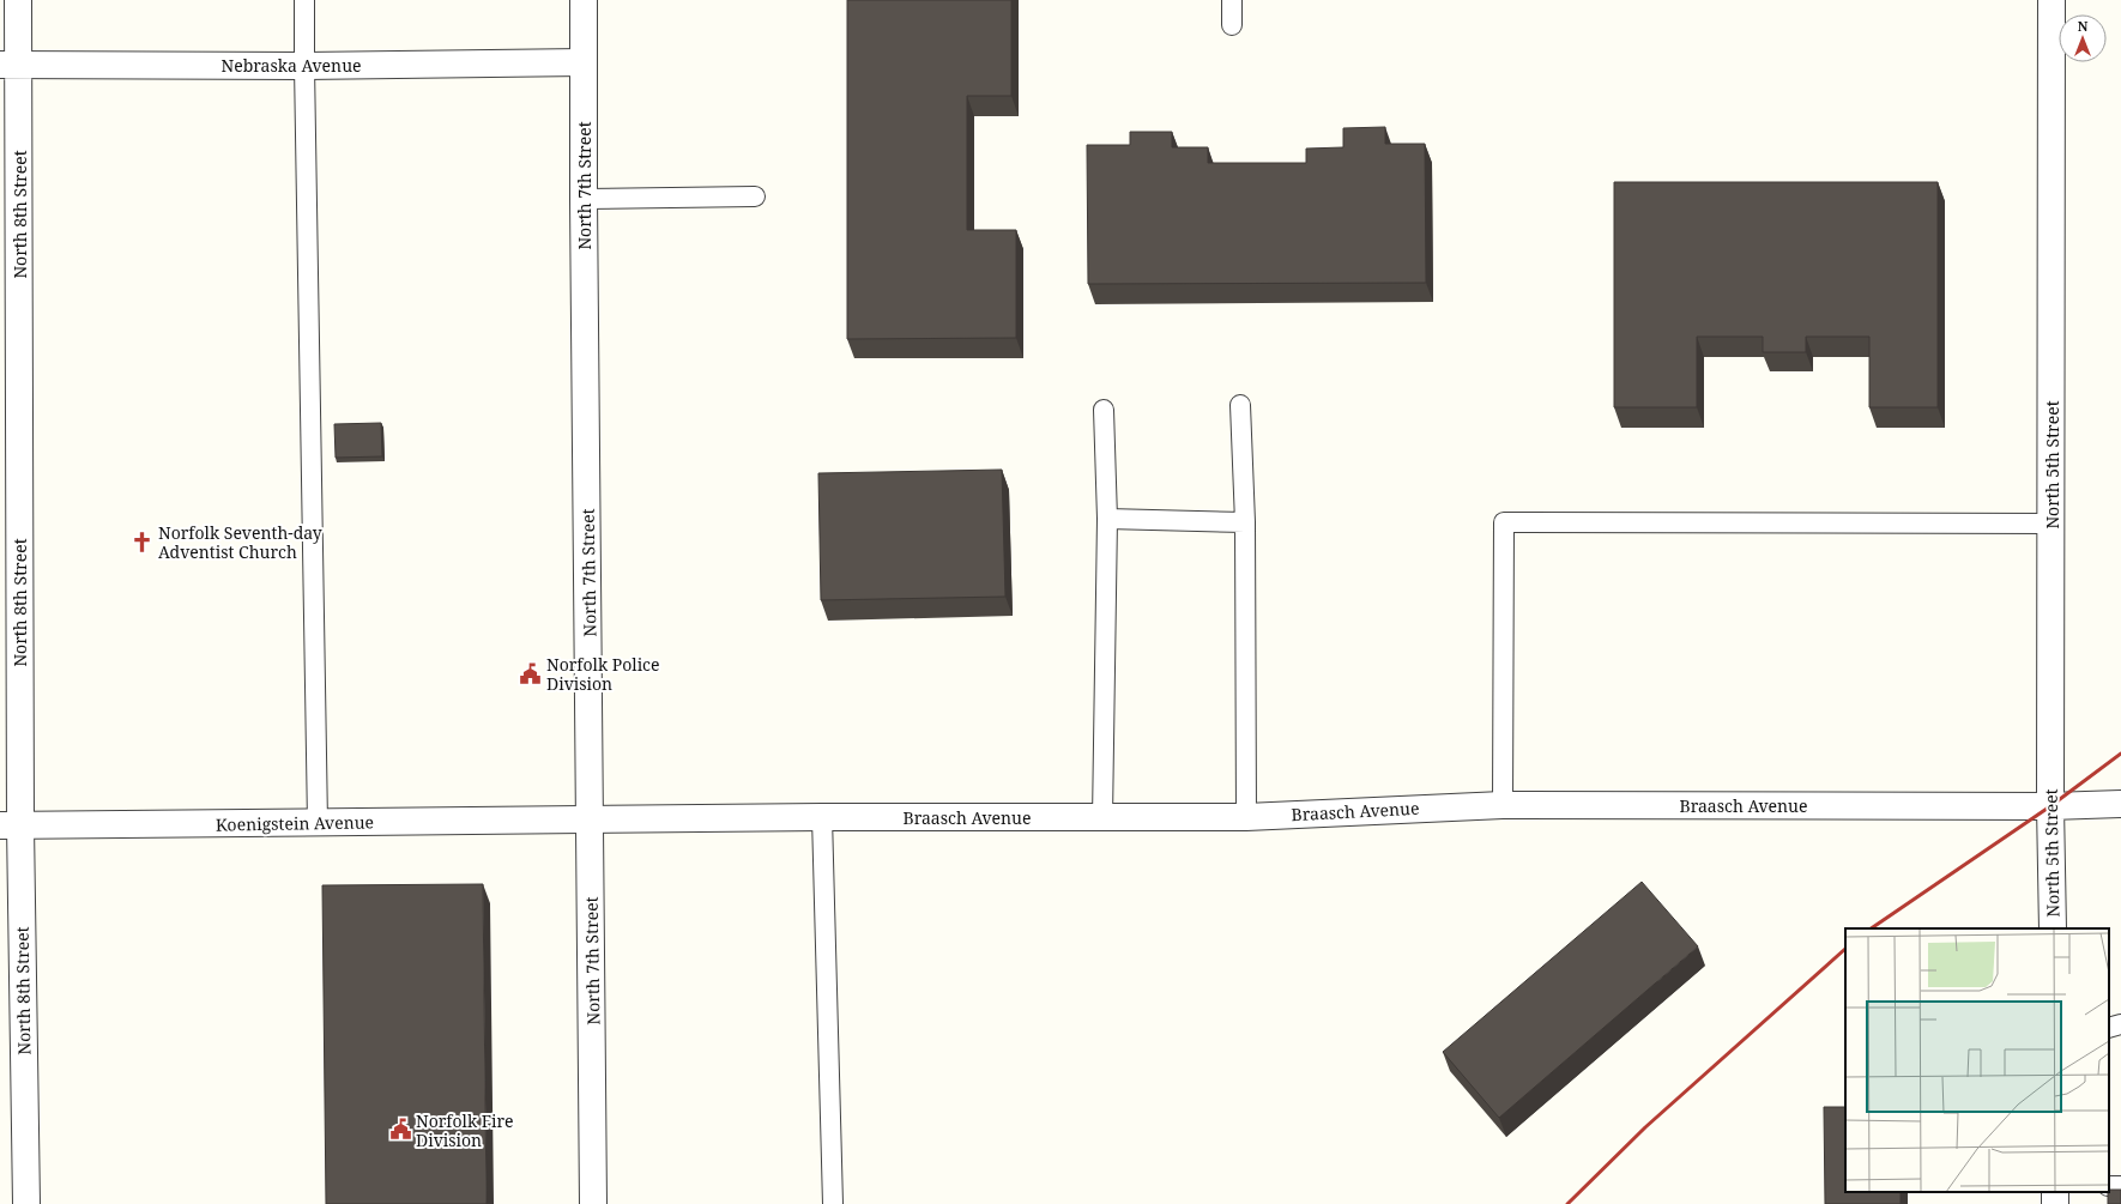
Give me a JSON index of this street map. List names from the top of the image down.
{
  "streets": {
    "street": [
      "Nebraska Avenue",
      "North 7th Street",
      "North 8th Street",
      "North 5th Street",
      "Braasch Avenue",
      "Koenigstein Avenue"
    ]
  },
  "crossings": [
    ["Nebraska Avenue", "North 7th Street"],
    ["Nebraska Avenue", "North 8th Street"],
    ["North 7th Street", "Braasch Avenue"],
    ["North 7th Street", "Koenigstein Avenue"],
    ["North 8th Street", "Koenigstein Avenue"],
    ["North 5th Street", "Braasch Avenue"],
    ["Braasch Avenue", "Koenigstein Avenue"]
  ],
  "places": {
    "church": ["Norfolk Seventh-day Adventist Church"],
    "public building": ["Norfolk Police Division", "Norfolk Fire Division"]
  },
  "north": "top"
}
